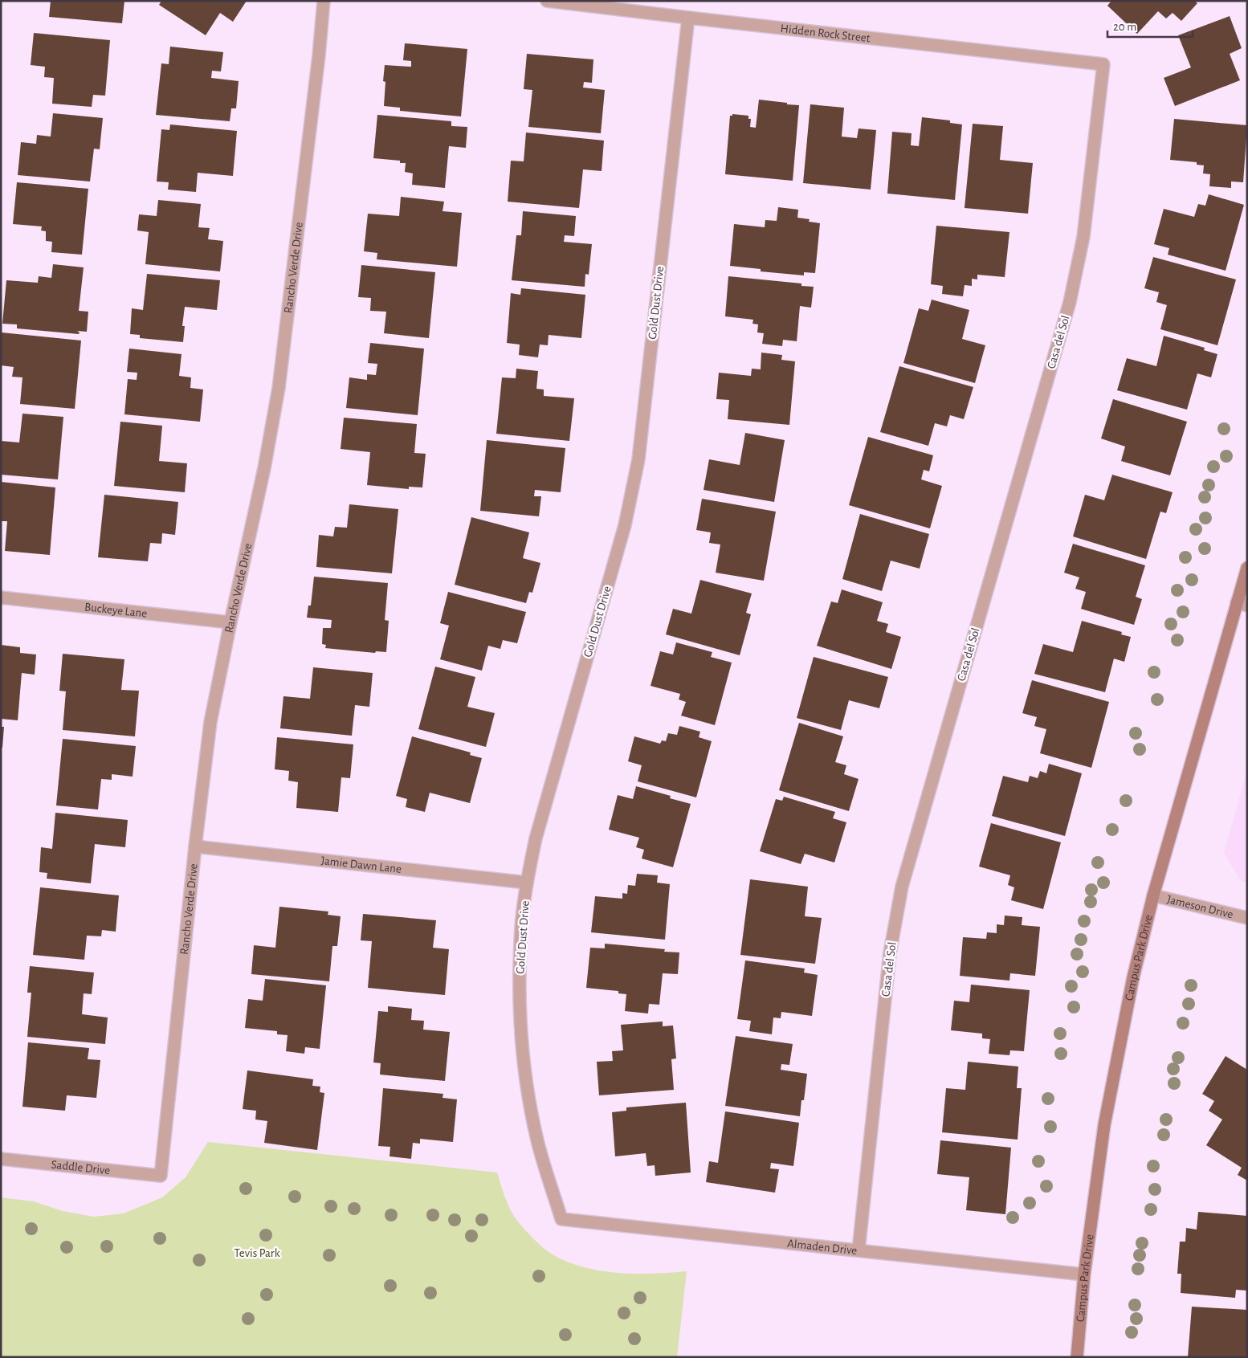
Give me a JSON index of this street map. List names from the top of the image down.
{
  "streets": {
    "street": [
      "Hidden Rock Street",
      "Rancho Verde Drive",
      "Gold Dust Drive",
      "Casa del Sol",
      "Buckeye Lane",
      "Jamie Dawn Lane",
      "Jameson Drive",
      "Campus Park Drive",
      "Saddle Drive",
      "Almaden Drive"
    ]
  },
  "crossings": [
    ["Hidden Rock Street", "Gold Dust Drive"],
    ["Hidden Rock Street", "Casa del Sol"],
    ["Rancho Verde Drive", "Buckeye Lane"],
    ["Rancho Verde Drive", "Jamie Dawn Lane"],
    ["Rancho Verde Drive", "Saddle Drive"],
    ["Gold Dust Drive", "Jamie Dawn Lane"],
    ["Gold Dust Drive", "Almaden Drive"],
    ["Casa del Sol", "Almaden Drive"],
    ["Jameson Drive", "Campus Park Drive"],
    ["Campus Park Drive", "Almaden Drive"]
  ],
  "parks": ["Tevis Park"],
  "scale_bar": "20 m"
}
